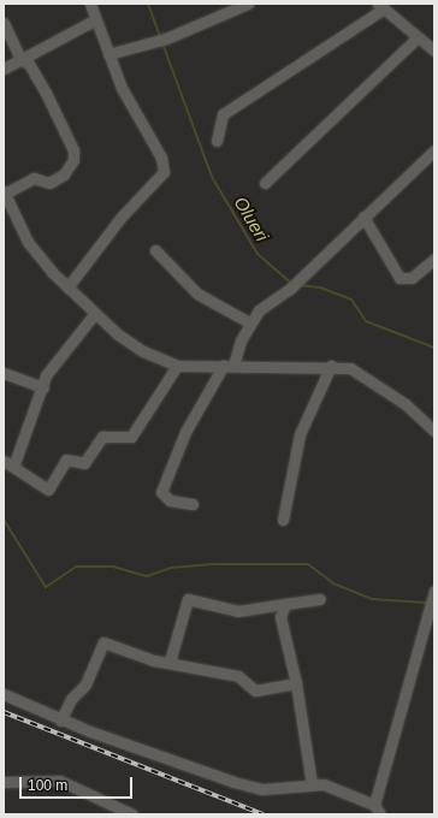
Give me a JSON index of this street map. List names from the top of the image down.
{
  "water": ["Olueri"],
  "scale_bar": "100 m"
}
